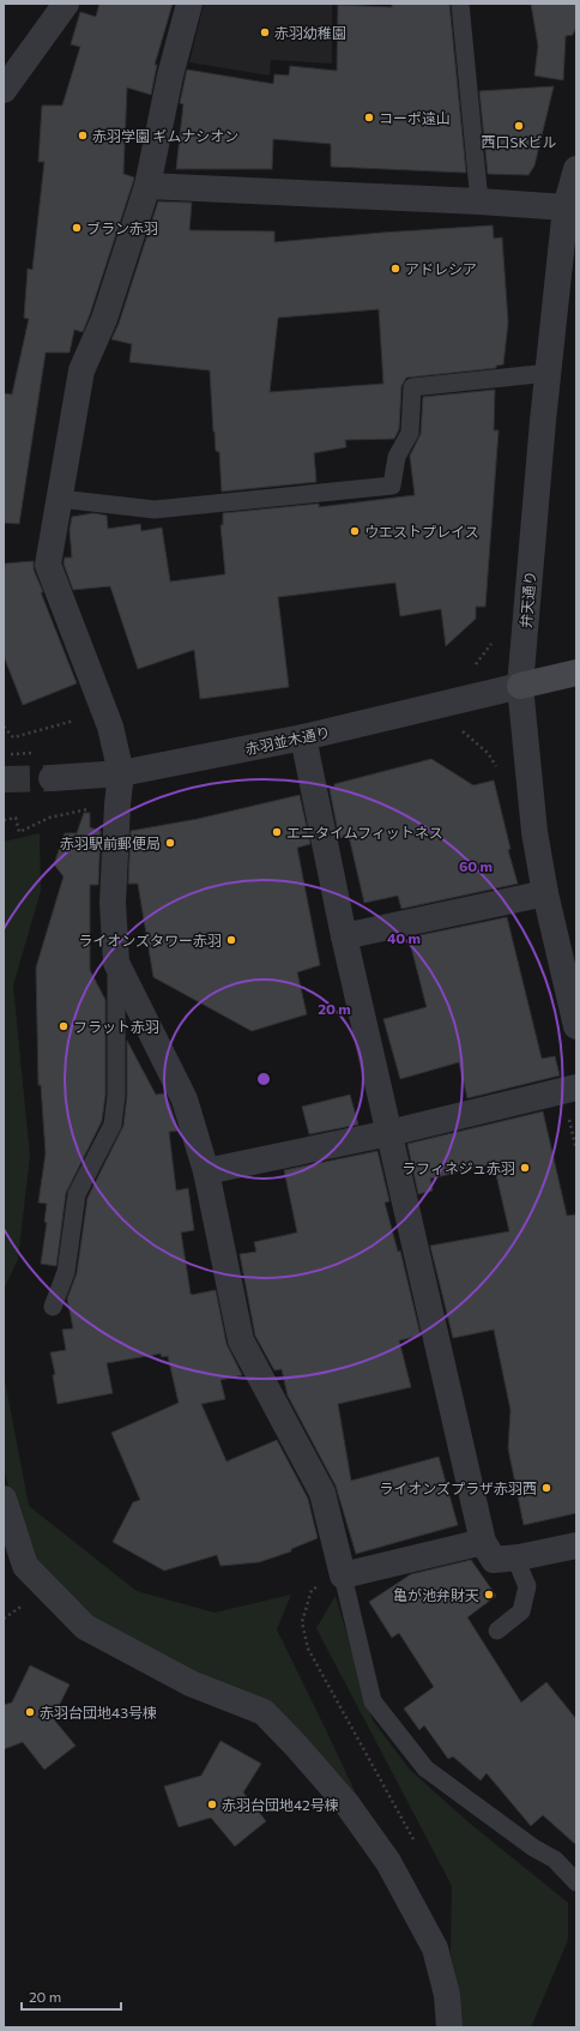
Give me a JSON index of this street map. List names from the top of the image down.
{
  "streets": {
    "street": ["弁天通り", "赤羽並木通り"]
  },
  "crossings": [
    ["弁天通り", "赤羽並木通り"]
  ],
  "places": [
    "赤羽幼稚園",
    "コーポ遠山",
    "西口SKビル",
    "赤羽学園 ギムナシオン",
    "ブラン赤羽",
    "アドレシア",
    "ウエストプレイス",
    "エニタイムフィットネス",
    "赤羽駅前郵便局",
    "ライオンズタワー赤羽",
    "フラット赤羽",
    "ラフィネジュ赤羽",
    "ライオンズプラザ赤羽西",
    "亀が池弁財天",
    "赤羽台団地43号棟",
    "赤羽台団地42号棟"
  ],
  "scale_bar": "20 m",
  "rings": ["60 m", "40 m", "20 m"]
}
